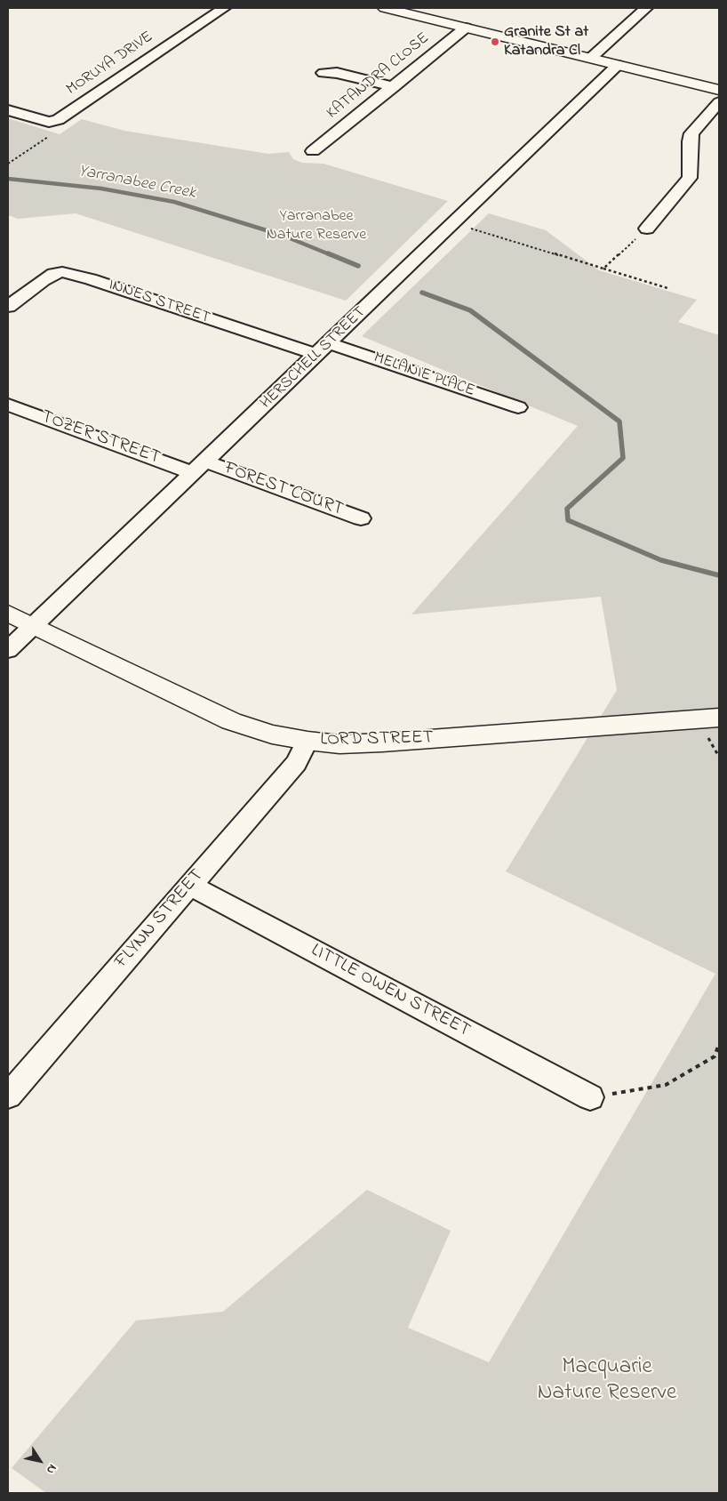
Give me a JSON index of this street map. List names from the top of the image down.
{
  "streets": {
    "main road": ["LORD STREET"],
    "street": [
      "MORUYA DRIVE",
      "KATANDRA CLOSE",
      "INNES STREET",
      "HERSCHELL STREET",
      "MELANIE PLACE",
      "TOZER STREET",
      "FOREST COURT",
      "FLYNN STREET",
      "LITTLE OWEN STREET"
    ]
  },
  "crossings": [
    ["INNES STREET", "HERSCHELL STREET"],
    ["INNES STREET", "MELANIE PLACE"],
    ["HERSCHELL STREET", "MELANIE PLACE"],
    ["HERSCHELL STREET", "TOZER STREET"],
    ["HERSCHELL STREET", "FOREST COURT"],
    ["HERSCHELL STREET", "LORD STREET"],
    ["TOZER STREET", "FOREST COURT"],
    ["LORD STREET", "FLYNN STREET"],
    ["FLYNN STREET", "LITTLE OWEN STREET"]
  ],
  "water": ["Yarranabee Creek"],
  "parks": ["Yarranabee Nature Reserve", "Macquarie Nature Reserve"],
  "places": ["Granite St at Katandra Cl"],
  "north": "bottom right"
}
